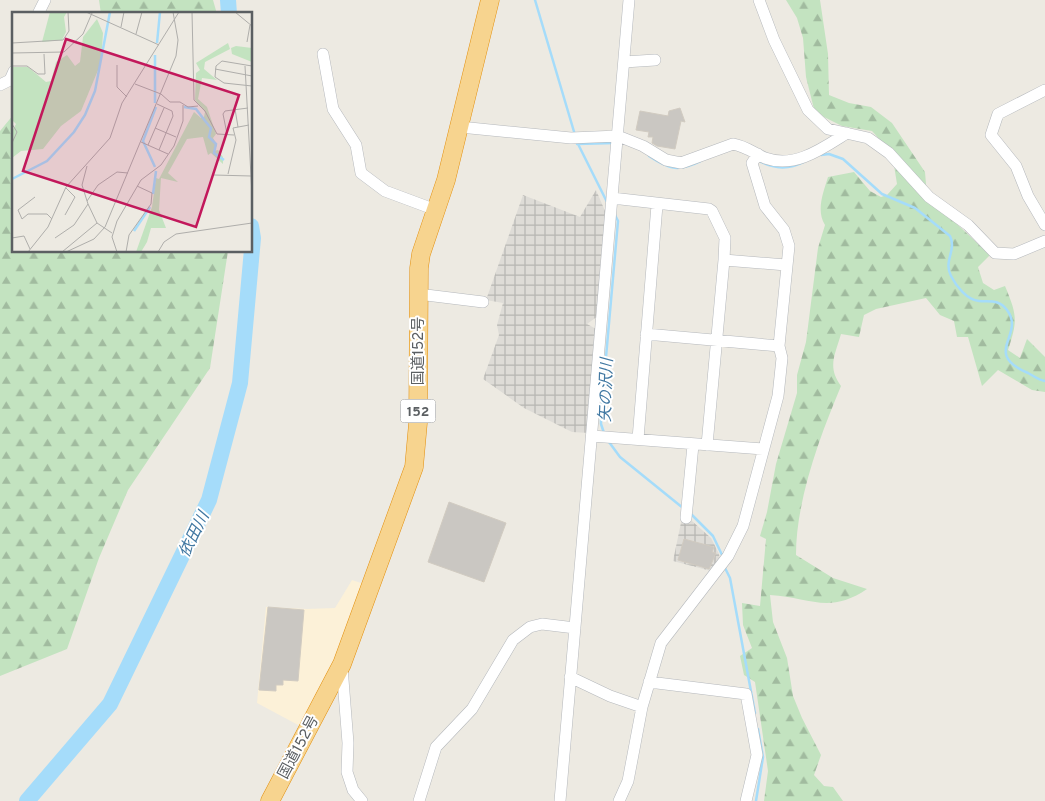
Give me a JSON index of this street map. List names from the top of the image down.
{
  "streets": {
    "highway": ["国道152号", "152"]
  },
  "water": ["矢の沢川", "依田川"]
}
